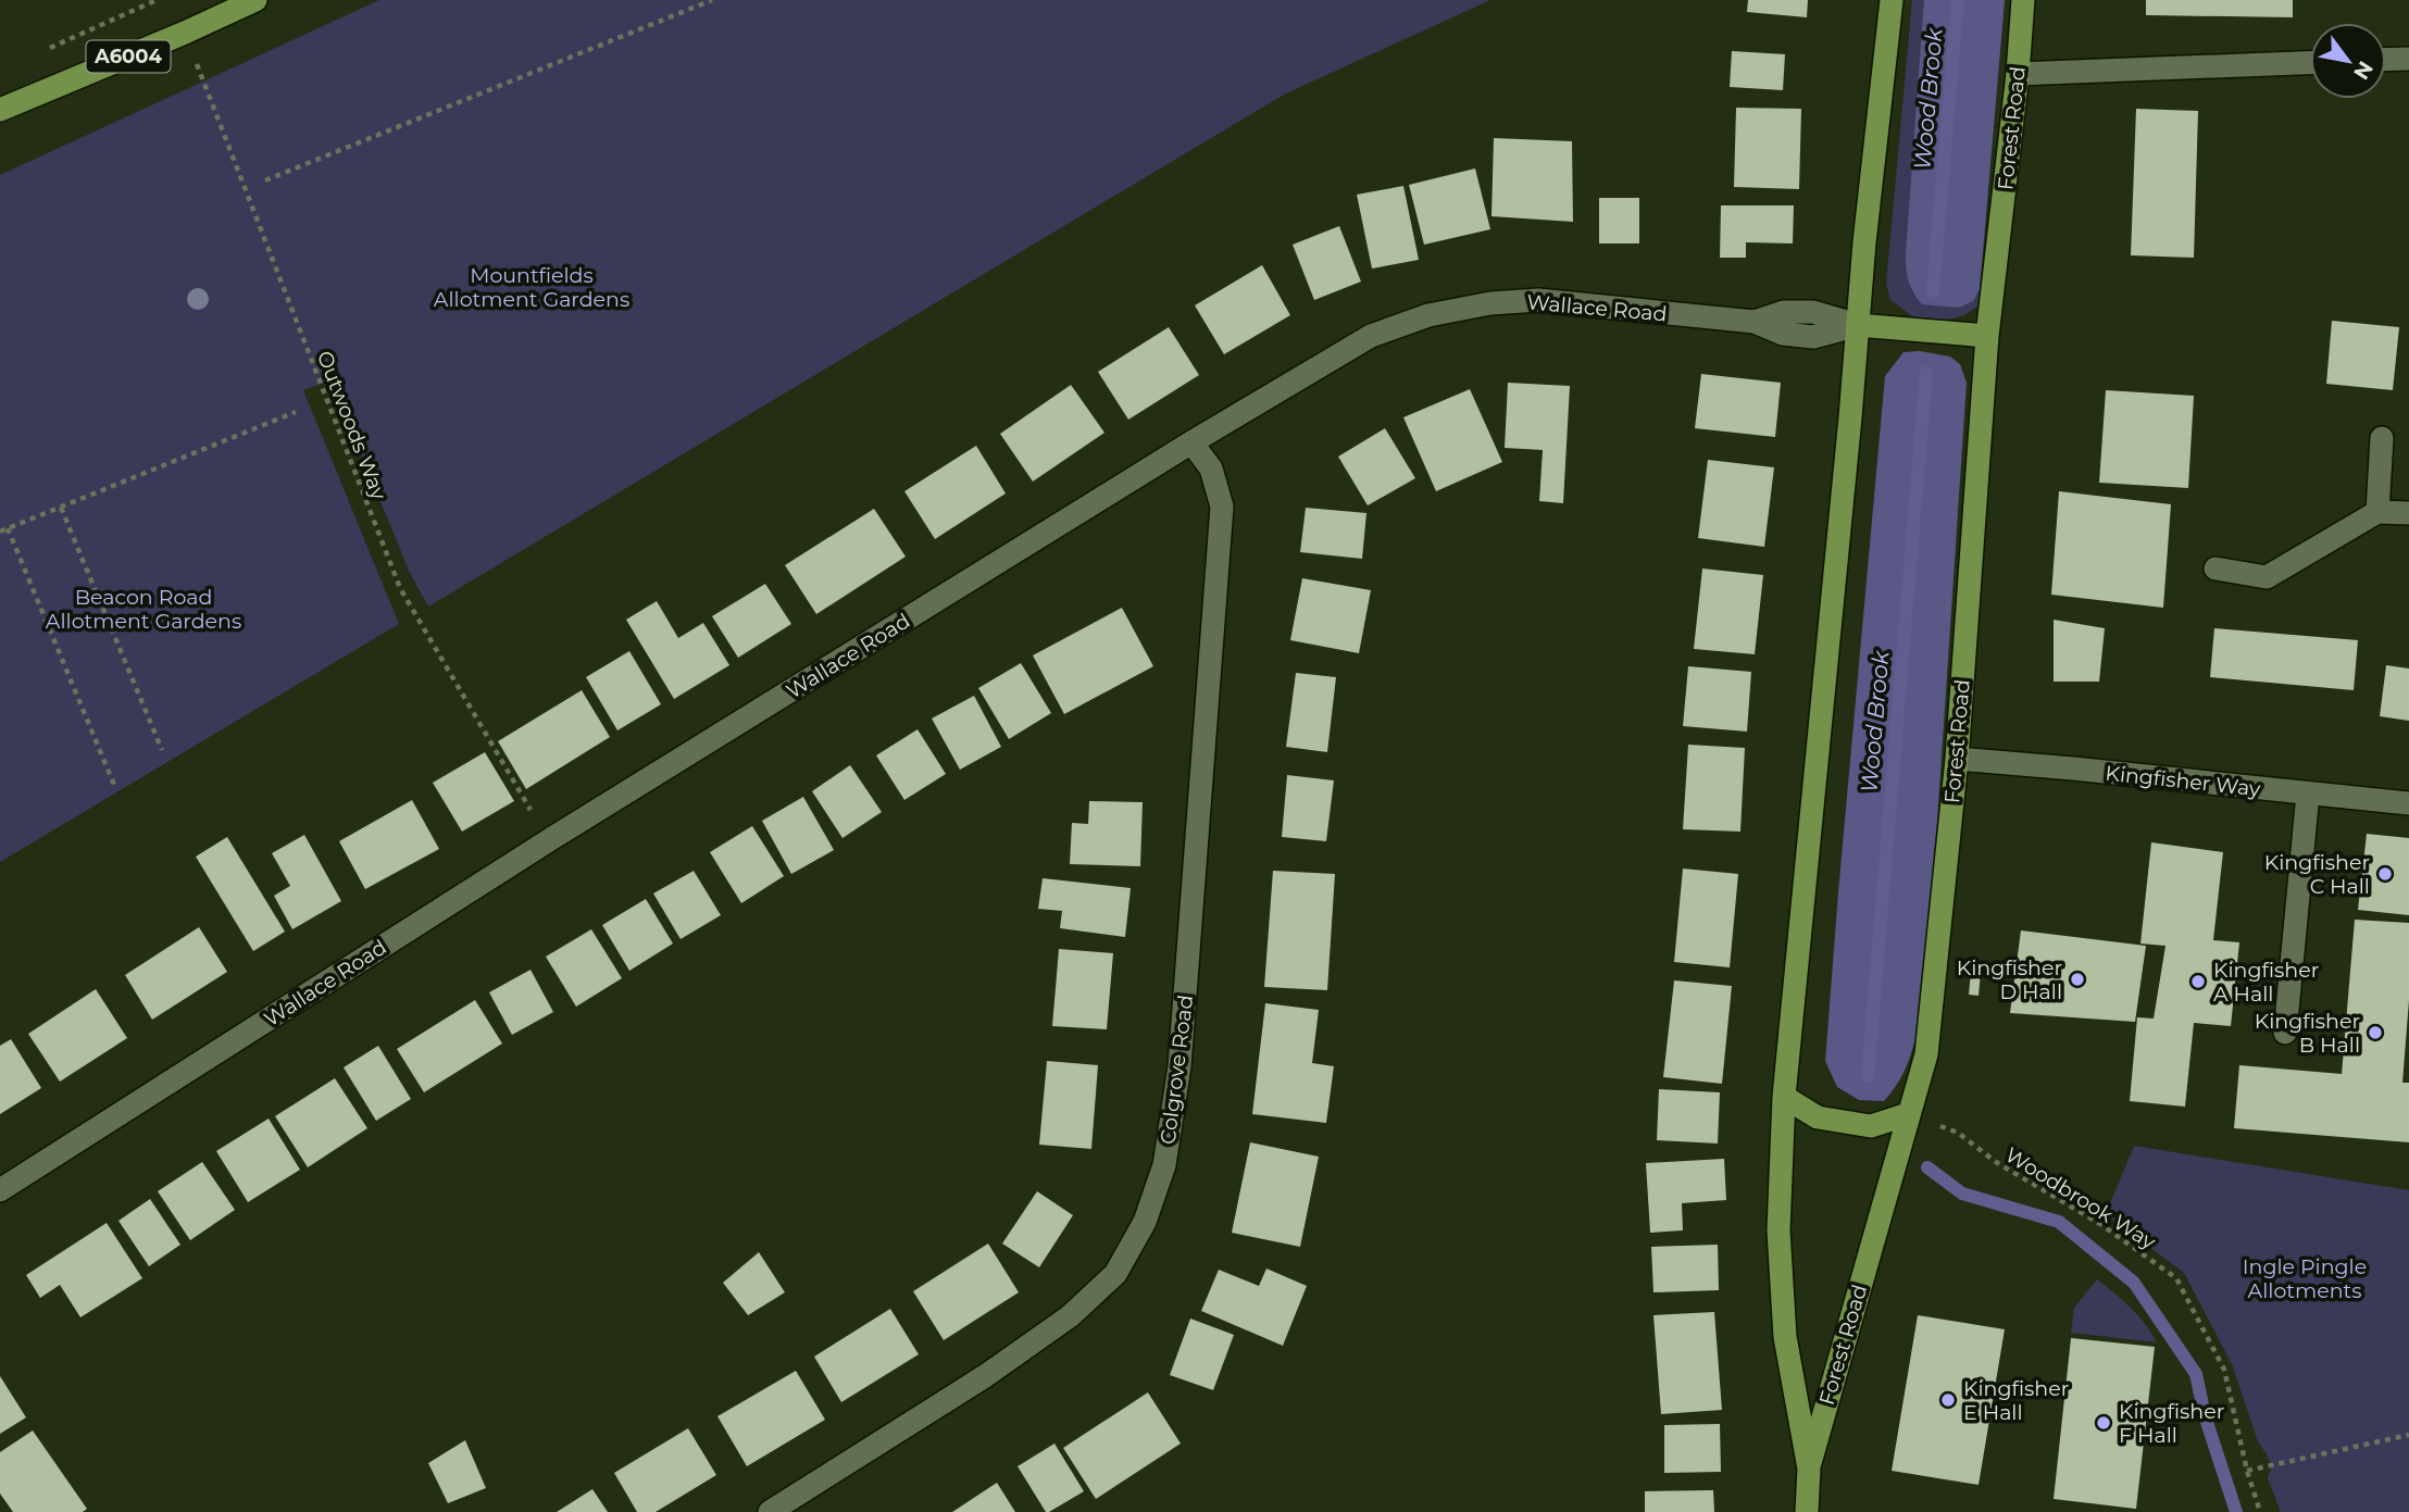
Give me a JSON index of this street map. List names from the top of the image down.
{
  "streets": {
    "main road": ["A6004", "Forest Road"],
    "street": ["Wallace Road", "Kingfisher Way", "Colgrove Road"],
    "path": ["Outwoods Way", "Woodbrook Way"]
  },
  "crossings": [
    ["A6004", "Outwoods Way"],
    ["Forest Road", "Wallace Road"],
    ["Forest Road", "Kingfisher Way"],
    ["Forest Road", "Woodbrook Way"],
    ["Wallace Road", "Outwoods Way"],
    ["Wallace Road", "Colgrove Road"]
  ],
  "water": ["Wood Brook"],
  "parks": ["Mountfields Allotment Gardens", "Beacon Road Allotment Gardens", "Ingle Pingle Allotments"],
  "places": [
    "Kingfisher C Hall",
    "Kingfisher D Hall",
    "Kingfisher A Hall",
    "Kingfisher B Hall",
    "Kingfisher E Hall",
    "Kingfisher F Hall"
  ],
  "north": "bottom right"
}
